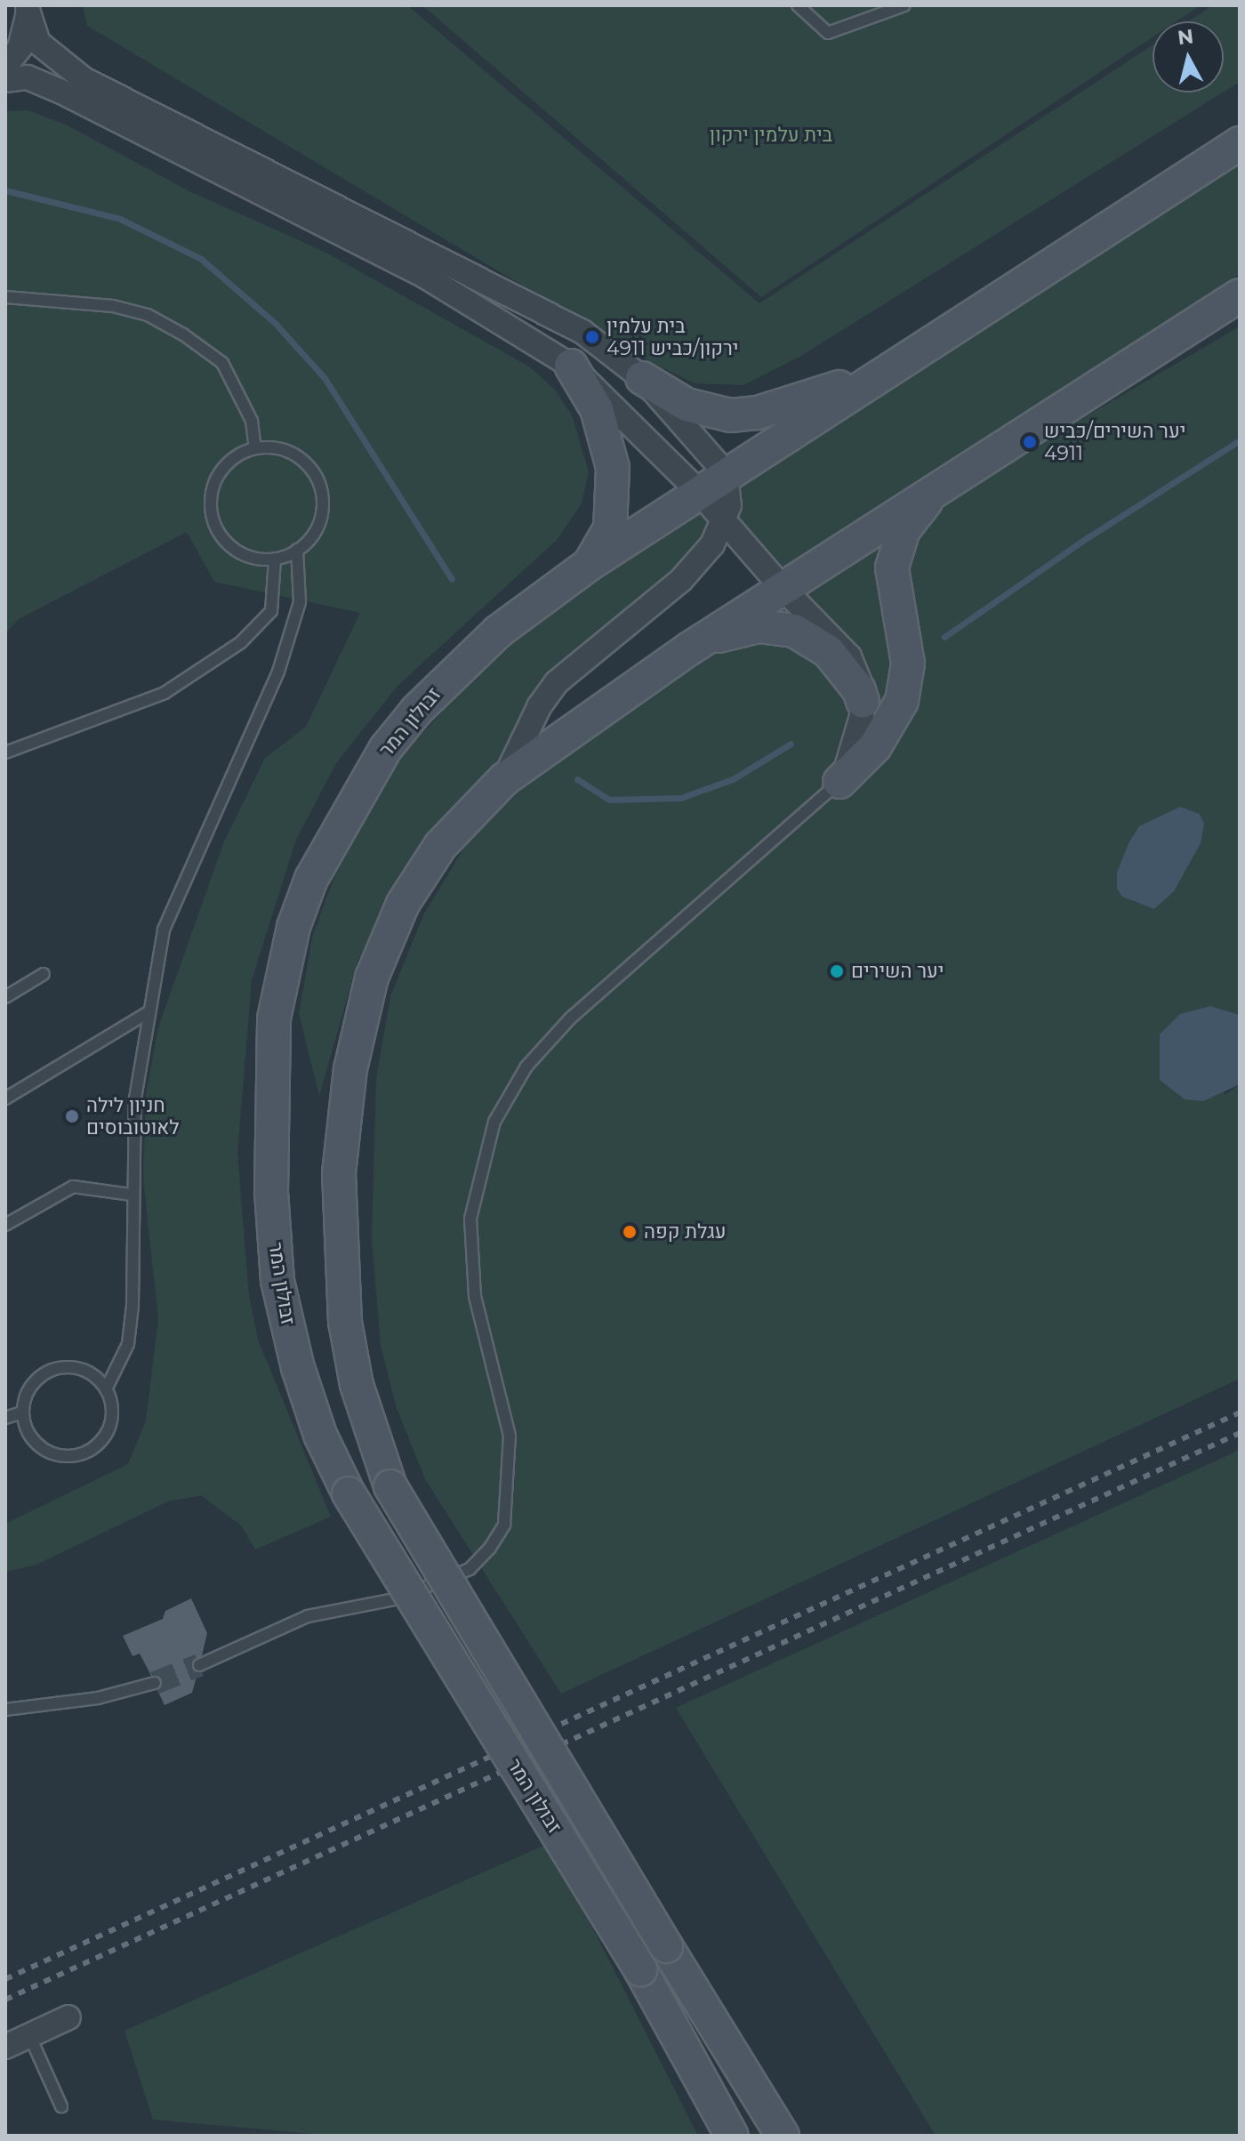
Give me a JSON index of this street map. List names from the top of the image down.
{
  "streets": {
    "main road": ["זבולון המר"]
  },
  "parks": ["בית עלמין ירקון"],
  "places": [
    "בית עלמין ירקון/כביש 4911",
    "יער השירים/כביש 4911",
    "יער השירים",
    "חניון לילה לאוטובוסים",
    "עגלת קפה"
  ],
  "north": "top"
}
